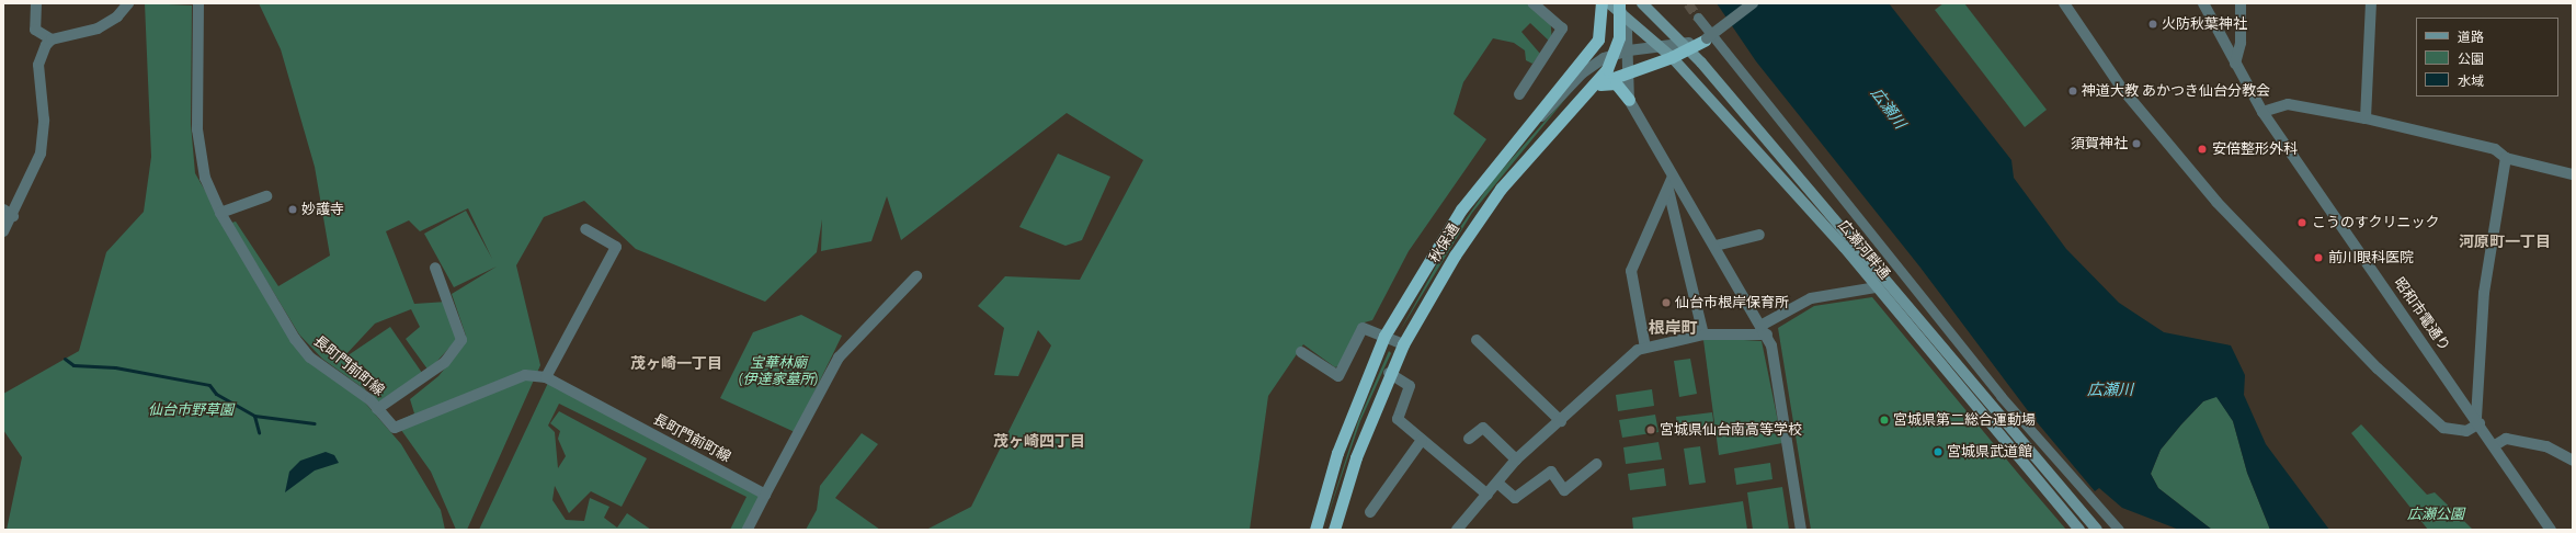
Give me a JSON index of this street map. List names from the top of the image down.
{
  "streets": {
    "highway": ["秋保通"],
    "main road": ["広瀬河畔通"],
    "street": ["昭和市電通り", "長町門前町線"]
  },
  "crossings": [
    ["秋保通", "広瀬河畔通"]
  ],
  "districts": [
    "河原町一丁目",
    "根岸町",
    "茂ヶ崎一丁目",
    "茂ヶ崎四丁目"
  ],
  "water": ["広瀬川"],
  "parks": ["宝華林廟 (伊達家墓所)", "仙台市野草園", "広瀬公園"],
  "places": [
    "火防秋葉神社",
    "神道大教 あかつき仙台分教会",
    "須賀神社",
    "安倍整形外科",
    "妙護寺",
    "こうのすクリニック",
    "前川眼科医院",
    "仙台市根岸保育所",
    "宮城県第二総合運動場",
    "宮城県仙台南高等学校",
    "宮城県武道館"
  ],
  "legend": ["道路", "公園", "水域"]
}
